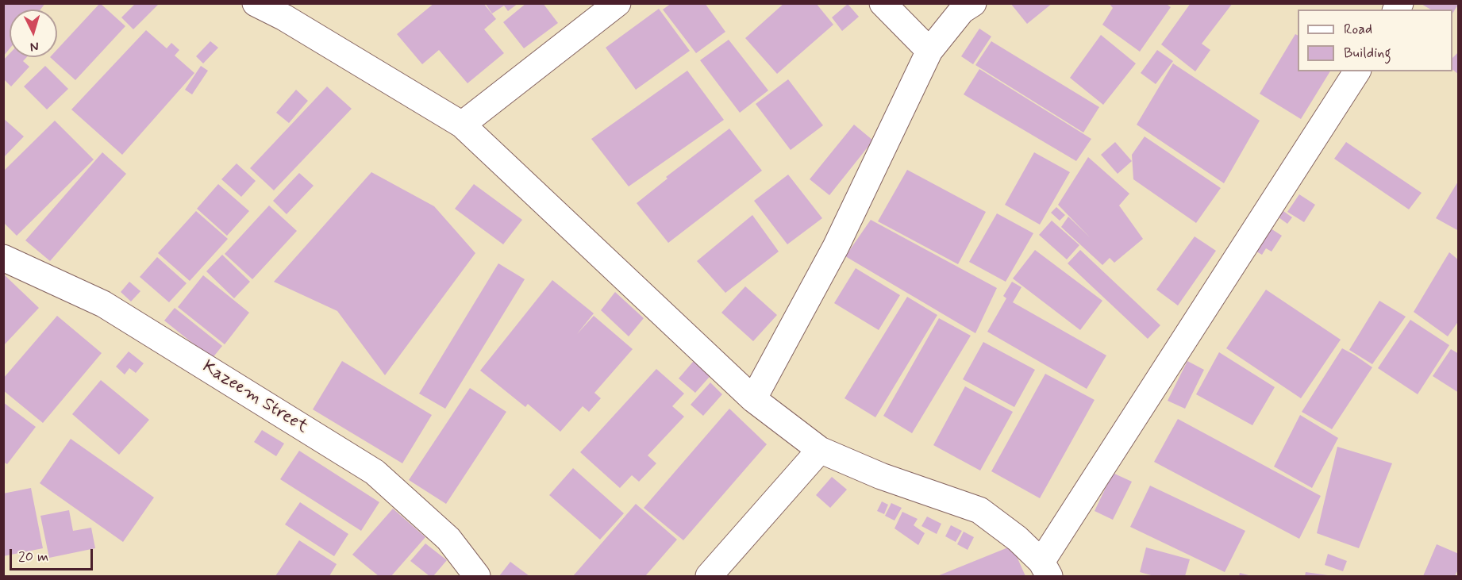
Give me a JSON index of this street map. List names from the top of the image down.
{
  "streets": {
    "street": ["Kazeem Street"]
  },
  "legend": ["Road", "Building"],
  "scale_bar": "20 m",
  "north": "bottom"
}
